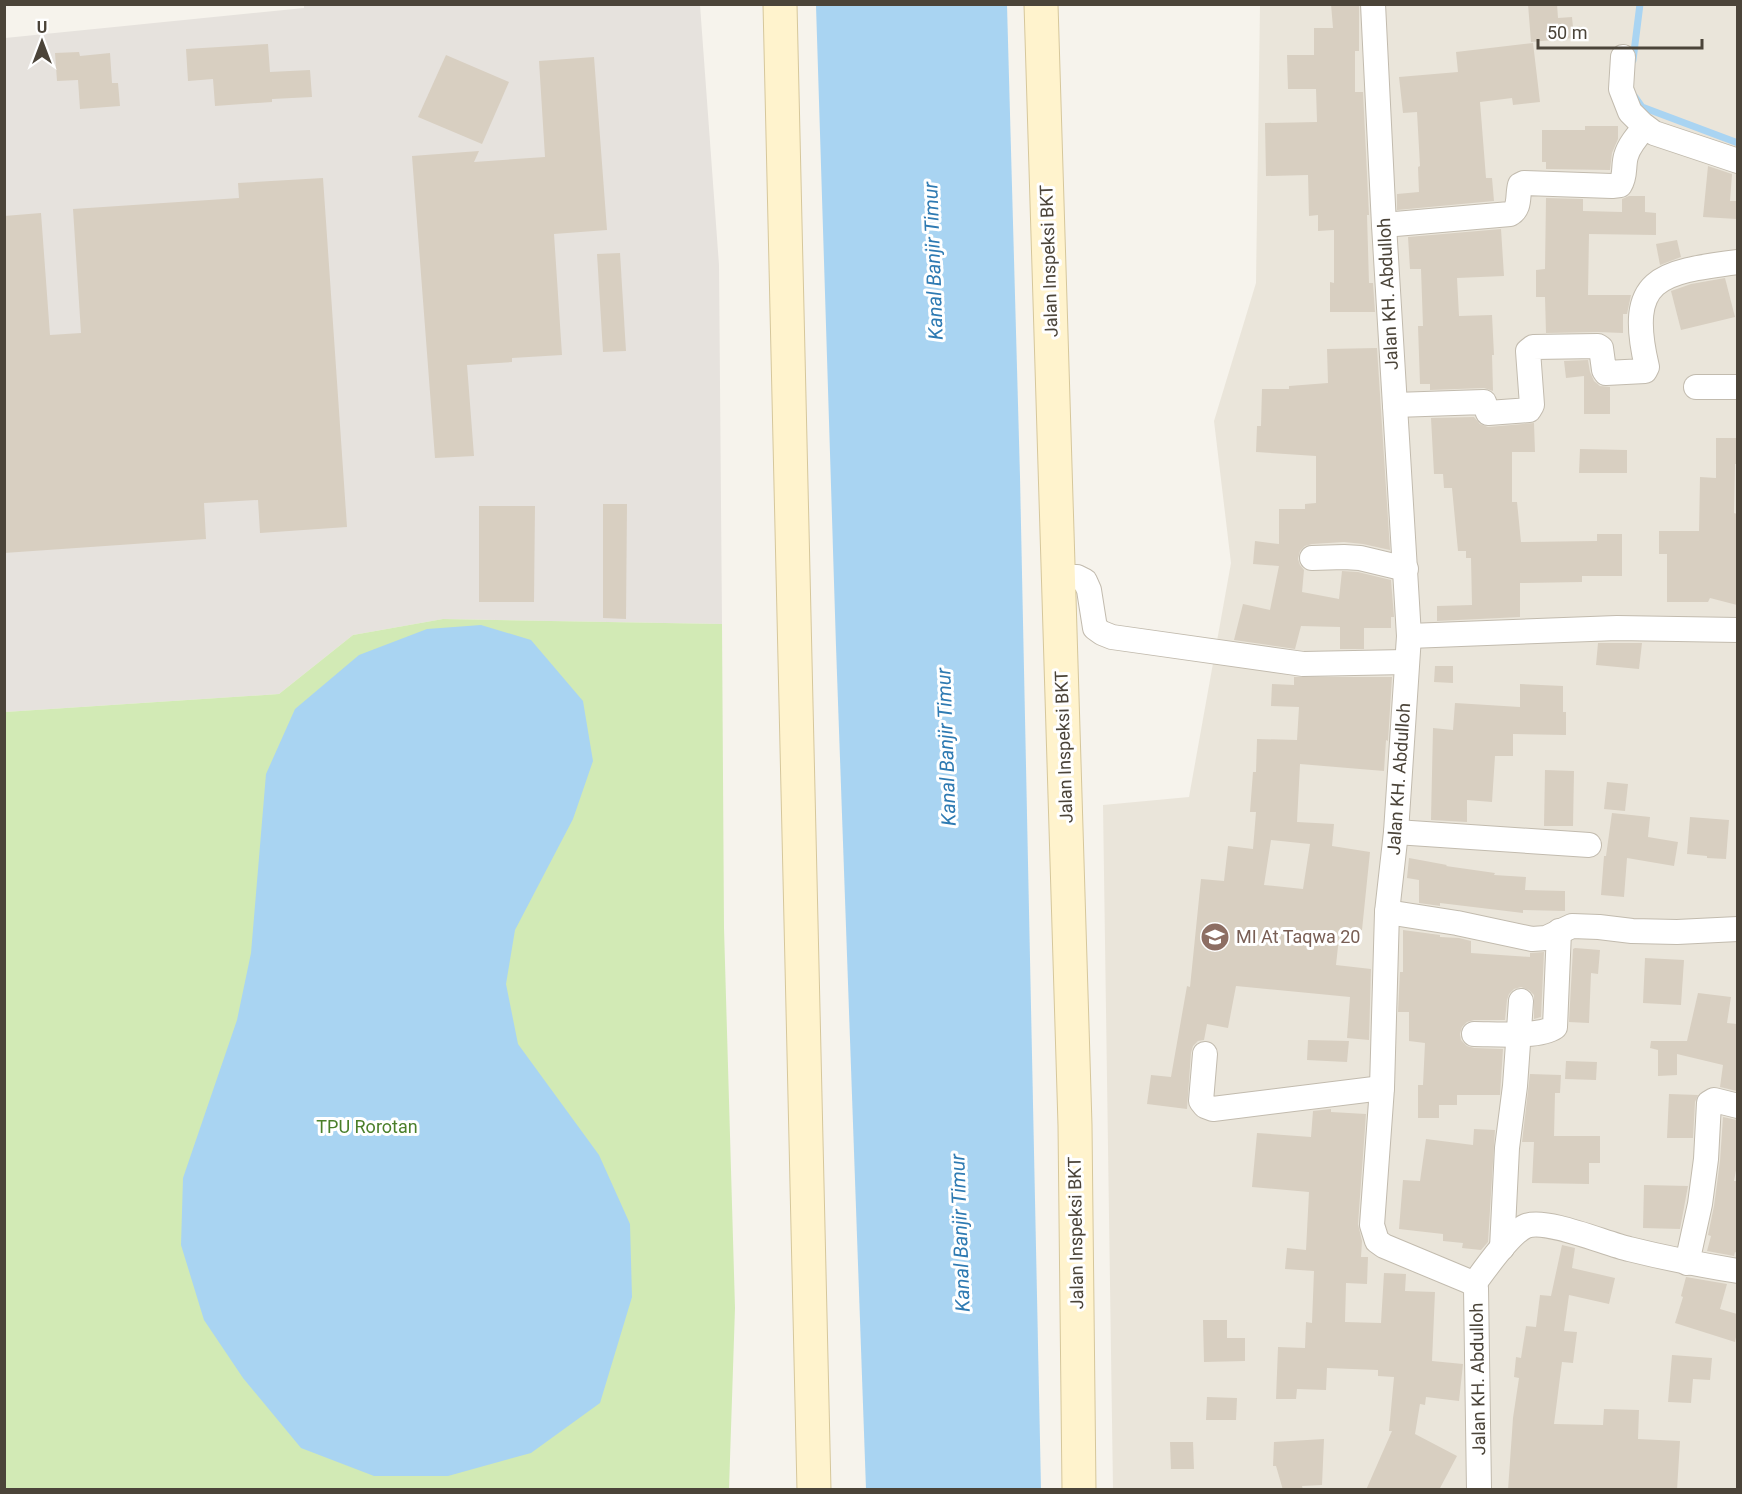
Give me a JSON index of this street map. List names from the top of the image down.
{
  "streets": {
    "street": ["Jalan Inspeksi BKT", "Jalan KH. Abdulloh"]
  },
  "water": ["Kanal Banjir Timur"],
  "parks": ["TPU Rorotan"],
  "places": {
    "school or university": ["MI At Taqwa 20"]
  },
  "scale_bar": "50 m",
  "north": "top"
}
